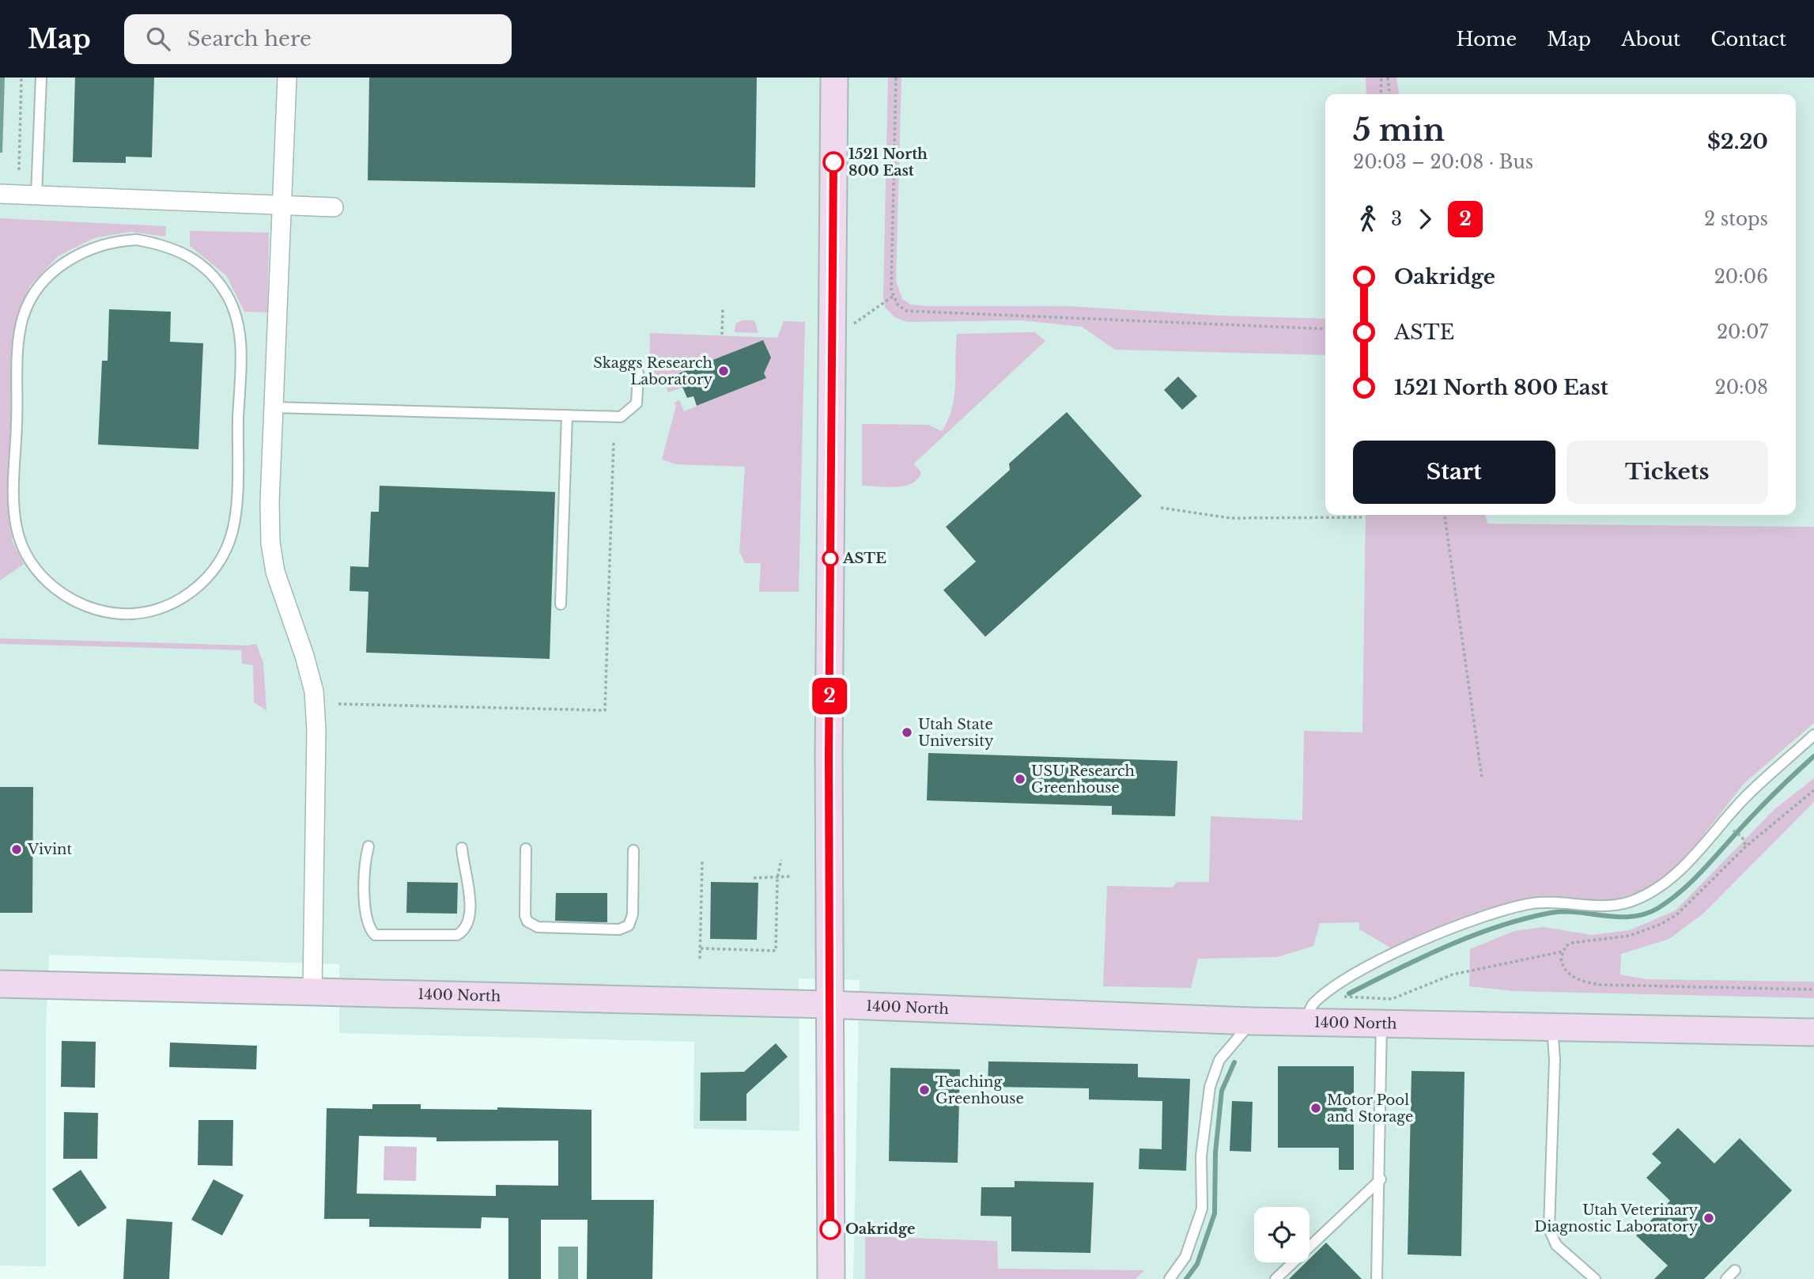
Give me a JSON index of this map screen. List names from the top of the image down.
{
  "streets": {
    "main road": ["1400 North"]
  },
  "places": [
    "1521 North 800 East",
    "Skaggs Research Laboratory",
    "ASTE",
    "Utah State University",
    "USU Research Greenhouse",
    "Vivint",
    "Teaching Greenhouse",
    "Motor Pool and Storage",
    "Utah Veterinary Diagnostic Laboratory",
    "Oakridge"
  ],
  "lines": ["bus line 2"],
  "page": {
    "header": "Map",
    "search": "Search here",
    "nav": [
      "Home",
      "Map",
      "About",
      "Contact"
    ],
    "on_map": "2",
    "heading": ["5 min", "20:03 – 20:08 · Bus", "$2.20"],
    "legs": ["3", "2", "2 stops"],
    "list": [
      {
        "name": "Oakridge",
        "value": "20:06"
      },
      {
        "name": "ASTE",
        "value": "20:07"
      },
      {
        "name": "1521 North 800 East",
        "value": "20:08"
      }
    ],
    "buttons": ["Start", "Tickets"]
  }
}
